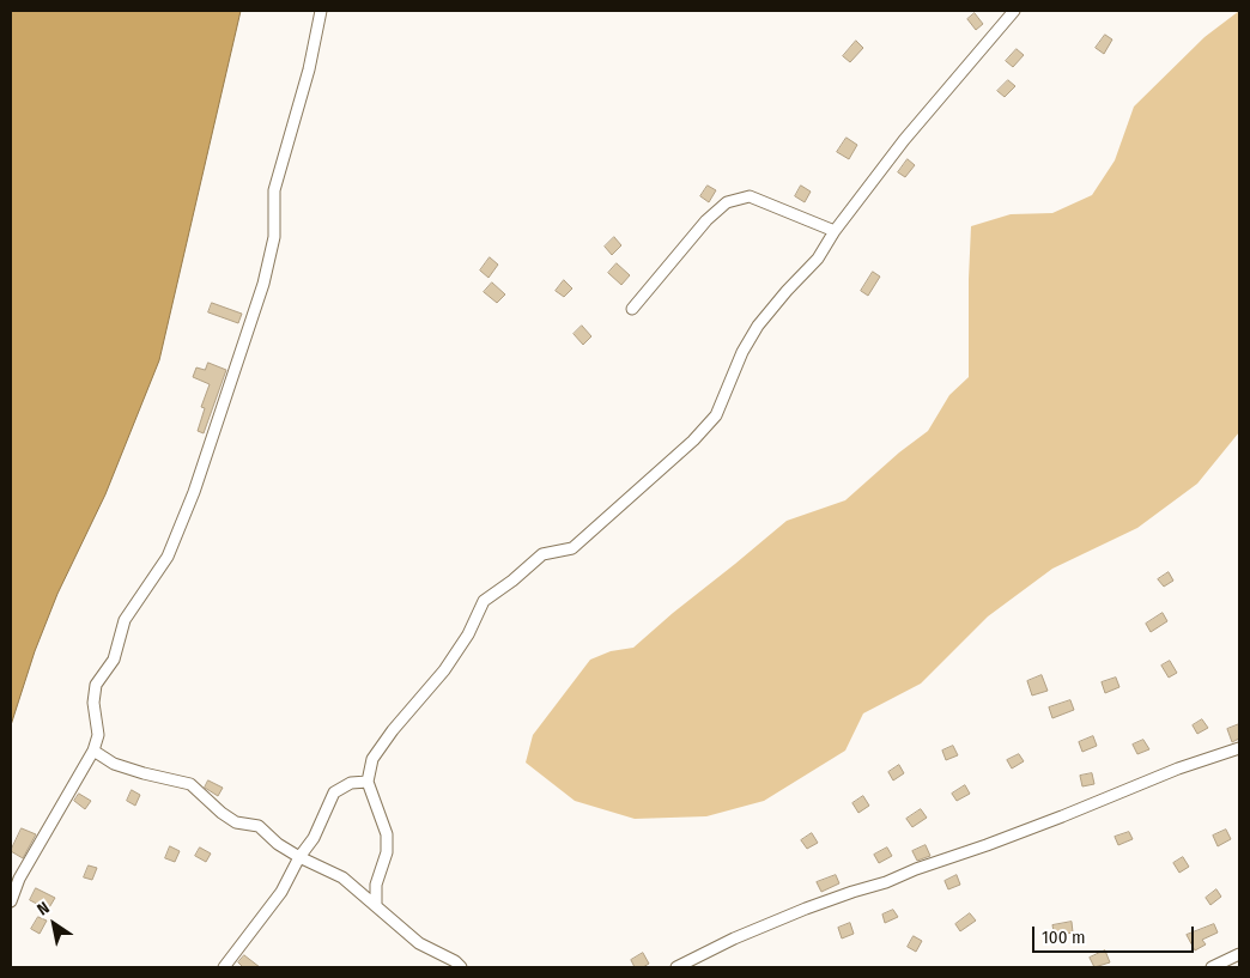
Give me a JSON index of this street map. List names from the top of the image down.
{
  "scale_bar": "100 m",
  "north": "top left"
}
